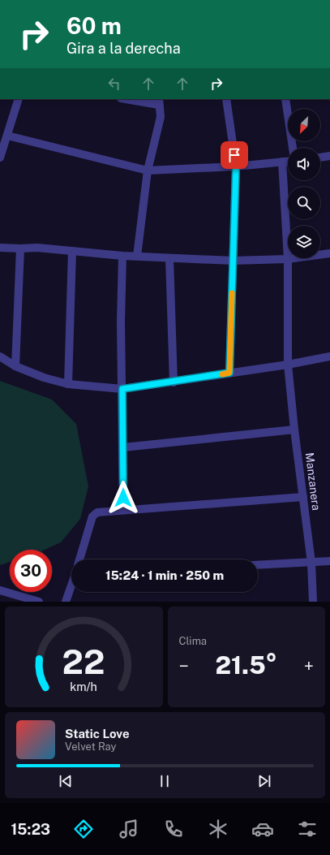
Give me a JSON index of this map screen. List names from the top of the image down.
{
  "streets": {
    "street": ["Manzanera"]
  },
  "north": "bottom left",
  "page": {
    "turn": ["60 m", "Gira a la derecha"],
    "limit": "30",
    "trip": "15:24 · 1 min · 250 m",
    "tile": "Clima",
    "heat": ["−", "21.5°", "+"],
    "song": ["Static Love", "Velvet Ray"],
    "tabs": "15:23",
    "gauge": ["22", "km/h"]
  }
}
